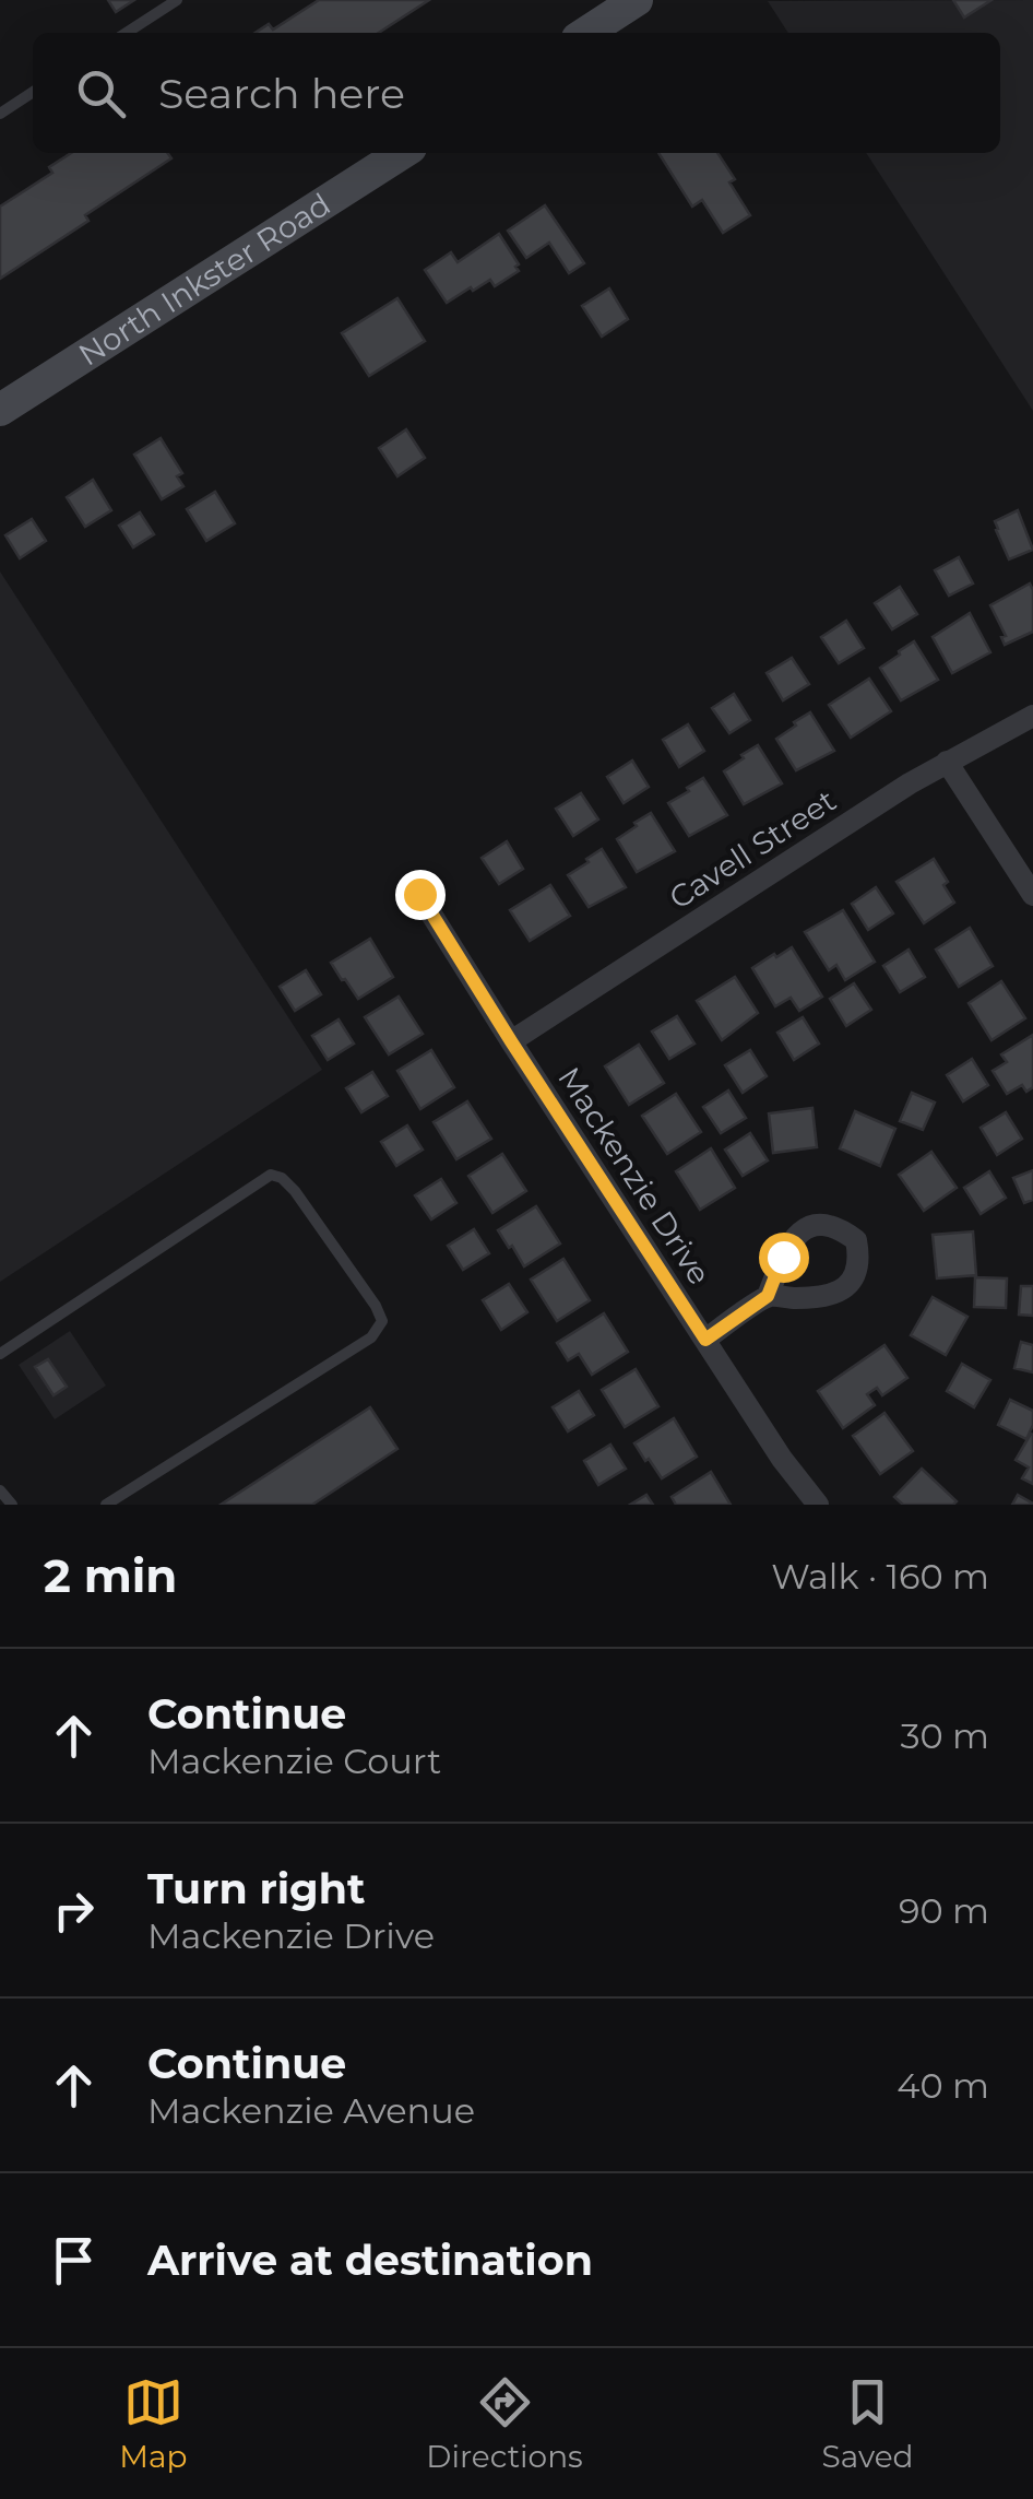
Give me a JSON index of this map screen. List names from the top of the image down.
{
  "streets": {
    "main road": ["North Inkster Road"],
    "street": ["Cavell Street", "Mackenzie Drive"]
  },
  "crossings": [
    ["Cavell Street", "Mackenzie Drive"]
  ],
  "page": {
    "search": "Search here",
    "heading": ["2 min", "Walk · 160 m"],
    "list": [
      ["Continue", "Mackenzie Court", "30 m"],
      ["Turn right", "Mackenzie Drive", "90 m"],
      ["Continue", "Mackenzie Avenue", "40 m"],
      "Arrive at destination"
    ],
    "nav": ["Map", "Directions", "Saved"]
  }
}
